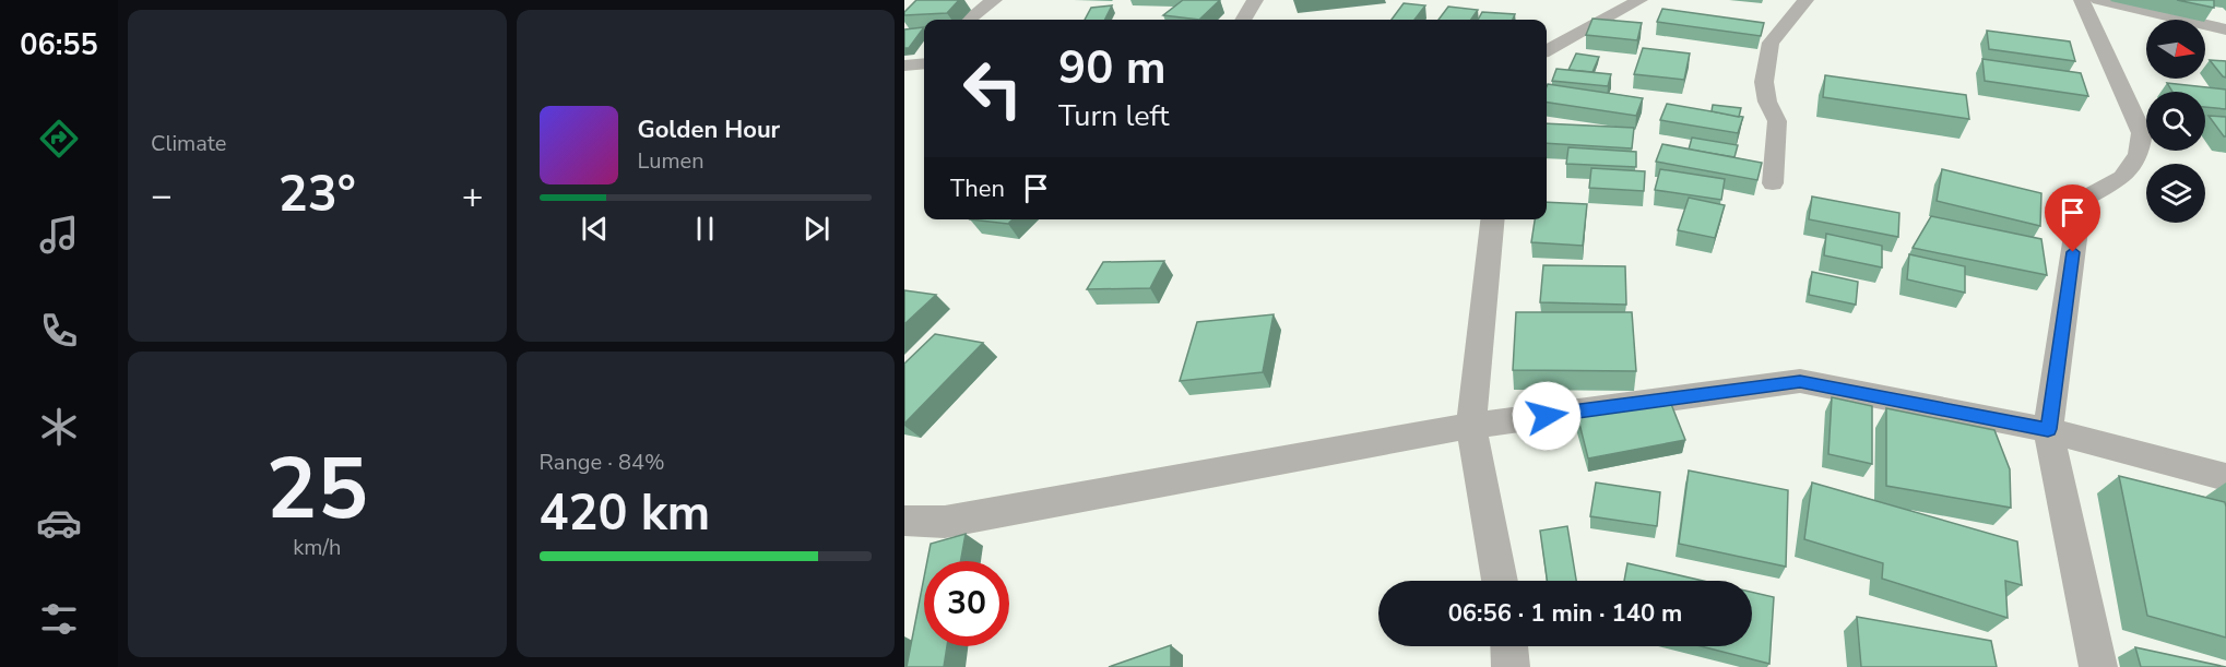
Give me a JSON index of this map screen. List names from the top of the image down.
{
  "north": "right",
  "page": {
    "tabs": "06:55",
    "tile": [
      "Climate",
      ["25", "km/h"],
      ["Range · 84%", "420 km"]
    ],
    "turn": ["90 m", "Turn left"],
    "song": ["Golden Hour", "Lumen"],
    "then": "Then",
    "heat": ["−", "23°", "+"],
    "limit": "30",
    "trip": "06:56 · 1 min · 140 m"
  }
}
